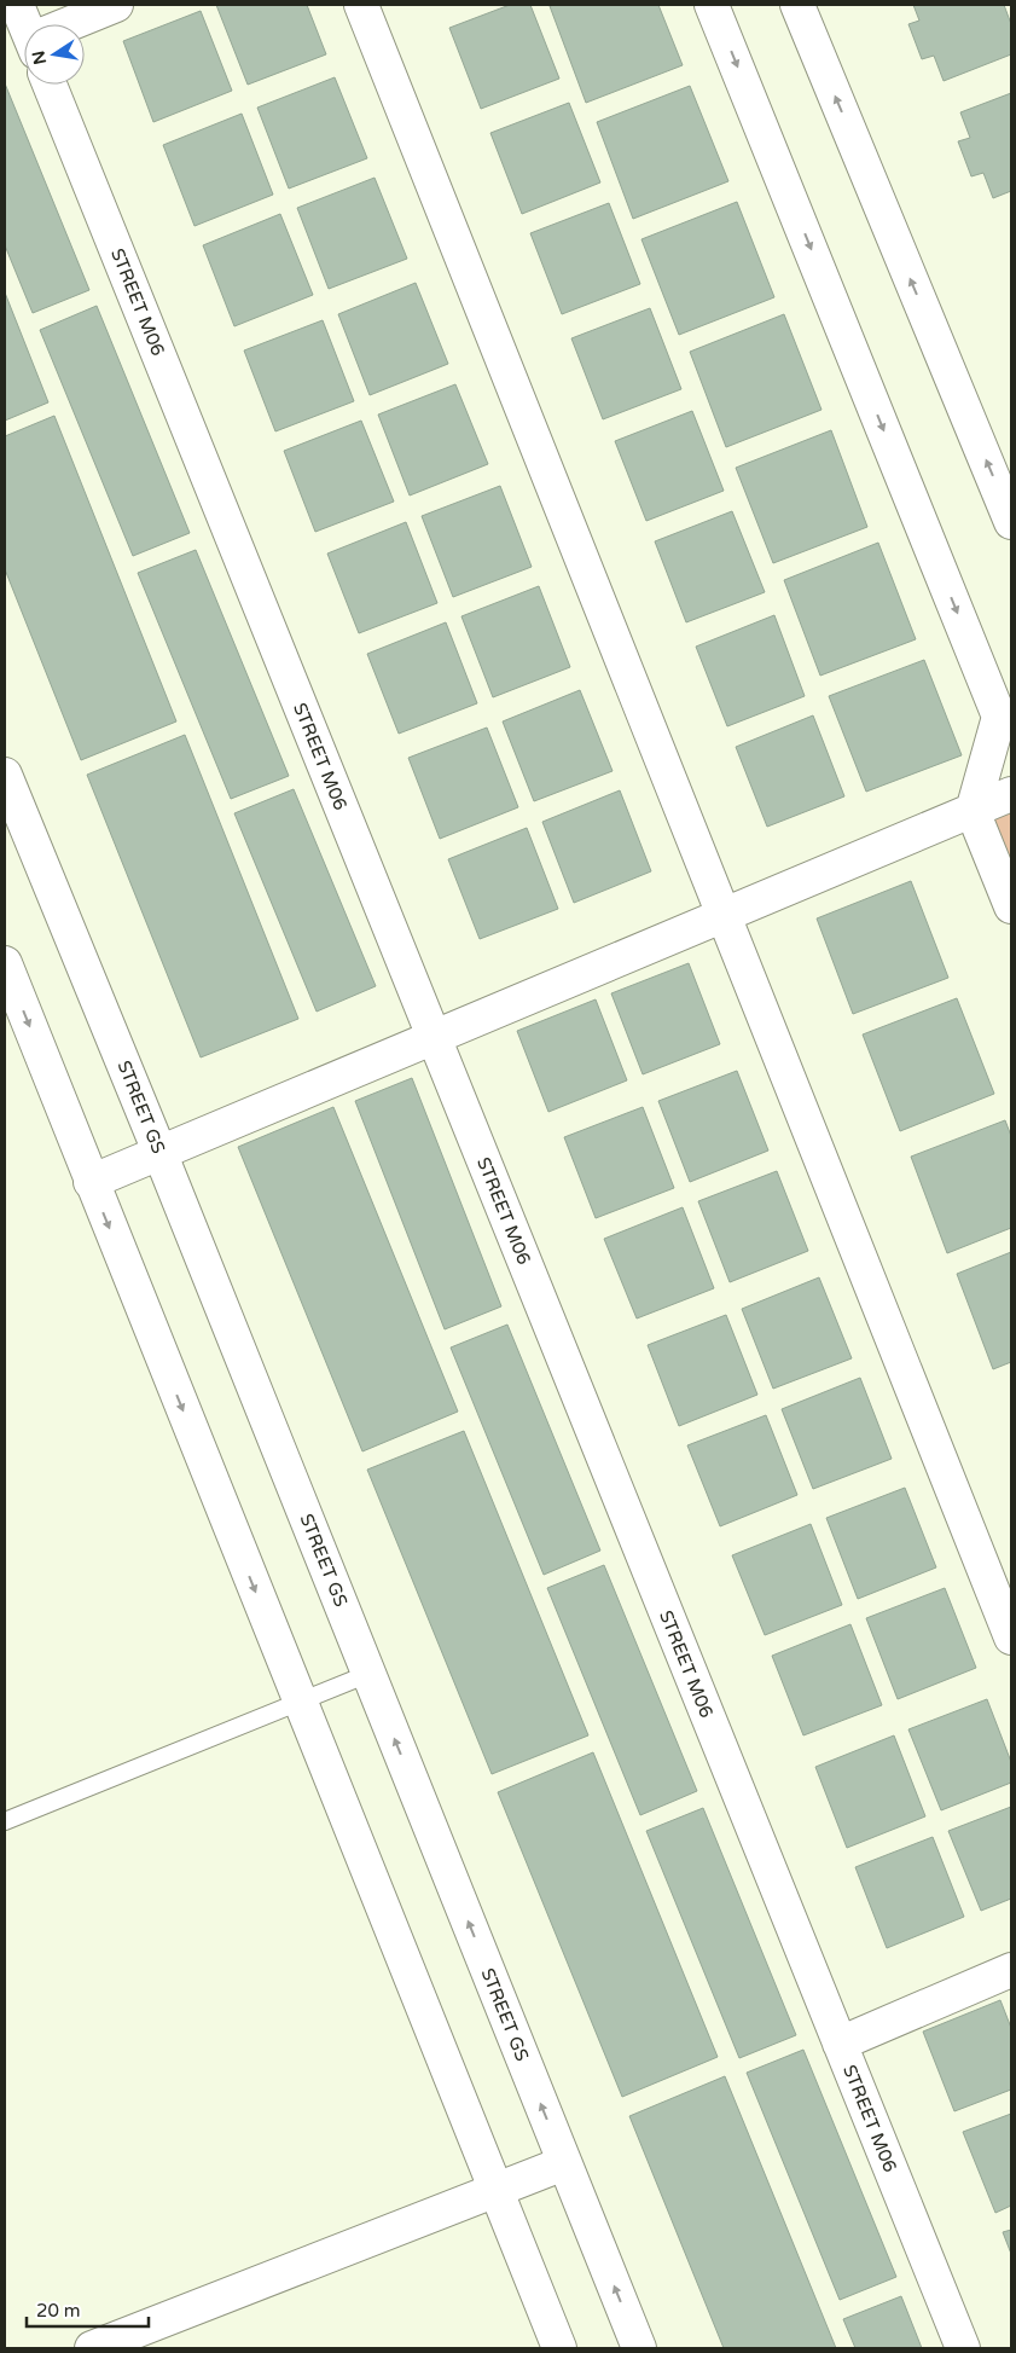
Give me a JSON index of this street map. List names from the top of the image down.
{
  "streets": {
    "street": ["STREET M06", "STREET GS"]
  },
  "scale_bar": "20 m",
  "north": "left"
}
